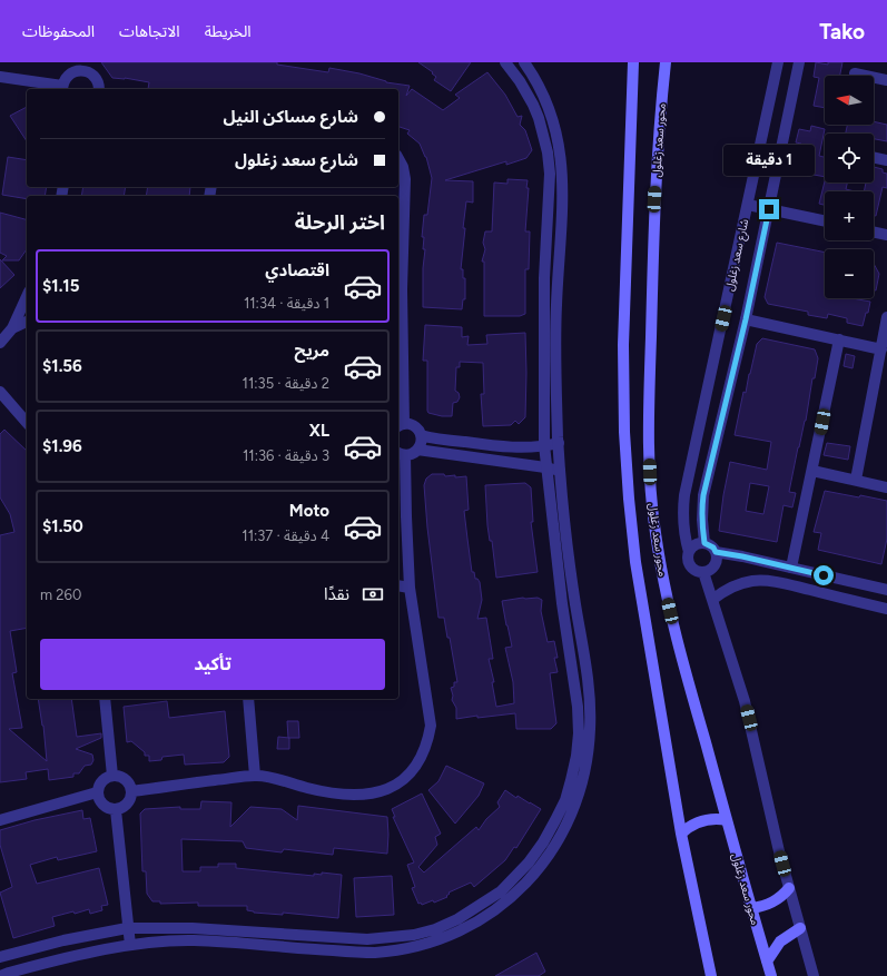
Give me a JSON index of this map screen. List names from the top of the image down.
{
  "streets": {
    "main road": ["محور سعد زغلول"],
    "street": ["شارع سعد زغلول"]
  },
  "north": "left",
  "page": {
    "header": "Tako",
    "nav": ["الخريطة", "الاتجاهات", "المحفوظات"],
    "map_buttons": ["+", "−"],
    "banner": ["شارع مساكن النيل", "شارع سعد زغلول"],
    "bubble": "1 دقيقة",
    "heading": "اختر الرحلة",
    "list": [
      {
        "name": "اقتصادي",
        "note": "1 دقيقة · 11:34",
        "value": "$1.15"
      },
      {
        "name": "مريح",
        "note": "2 دقيقة · 11:35",
        "value": "$1.56"
      },
      {
        "name": "XL",
        "note": "3 دقيقة · 11:36",
        "value": "$1.96"
      },
      {
        "name": "Moto",
        "note": "4 دقيقة · 11:37",
        "value": "$1.50"
      }
    ],
    "pay": ["نقدًا", "260 m"],
    "buttons": "تأكيد"
  }
}
